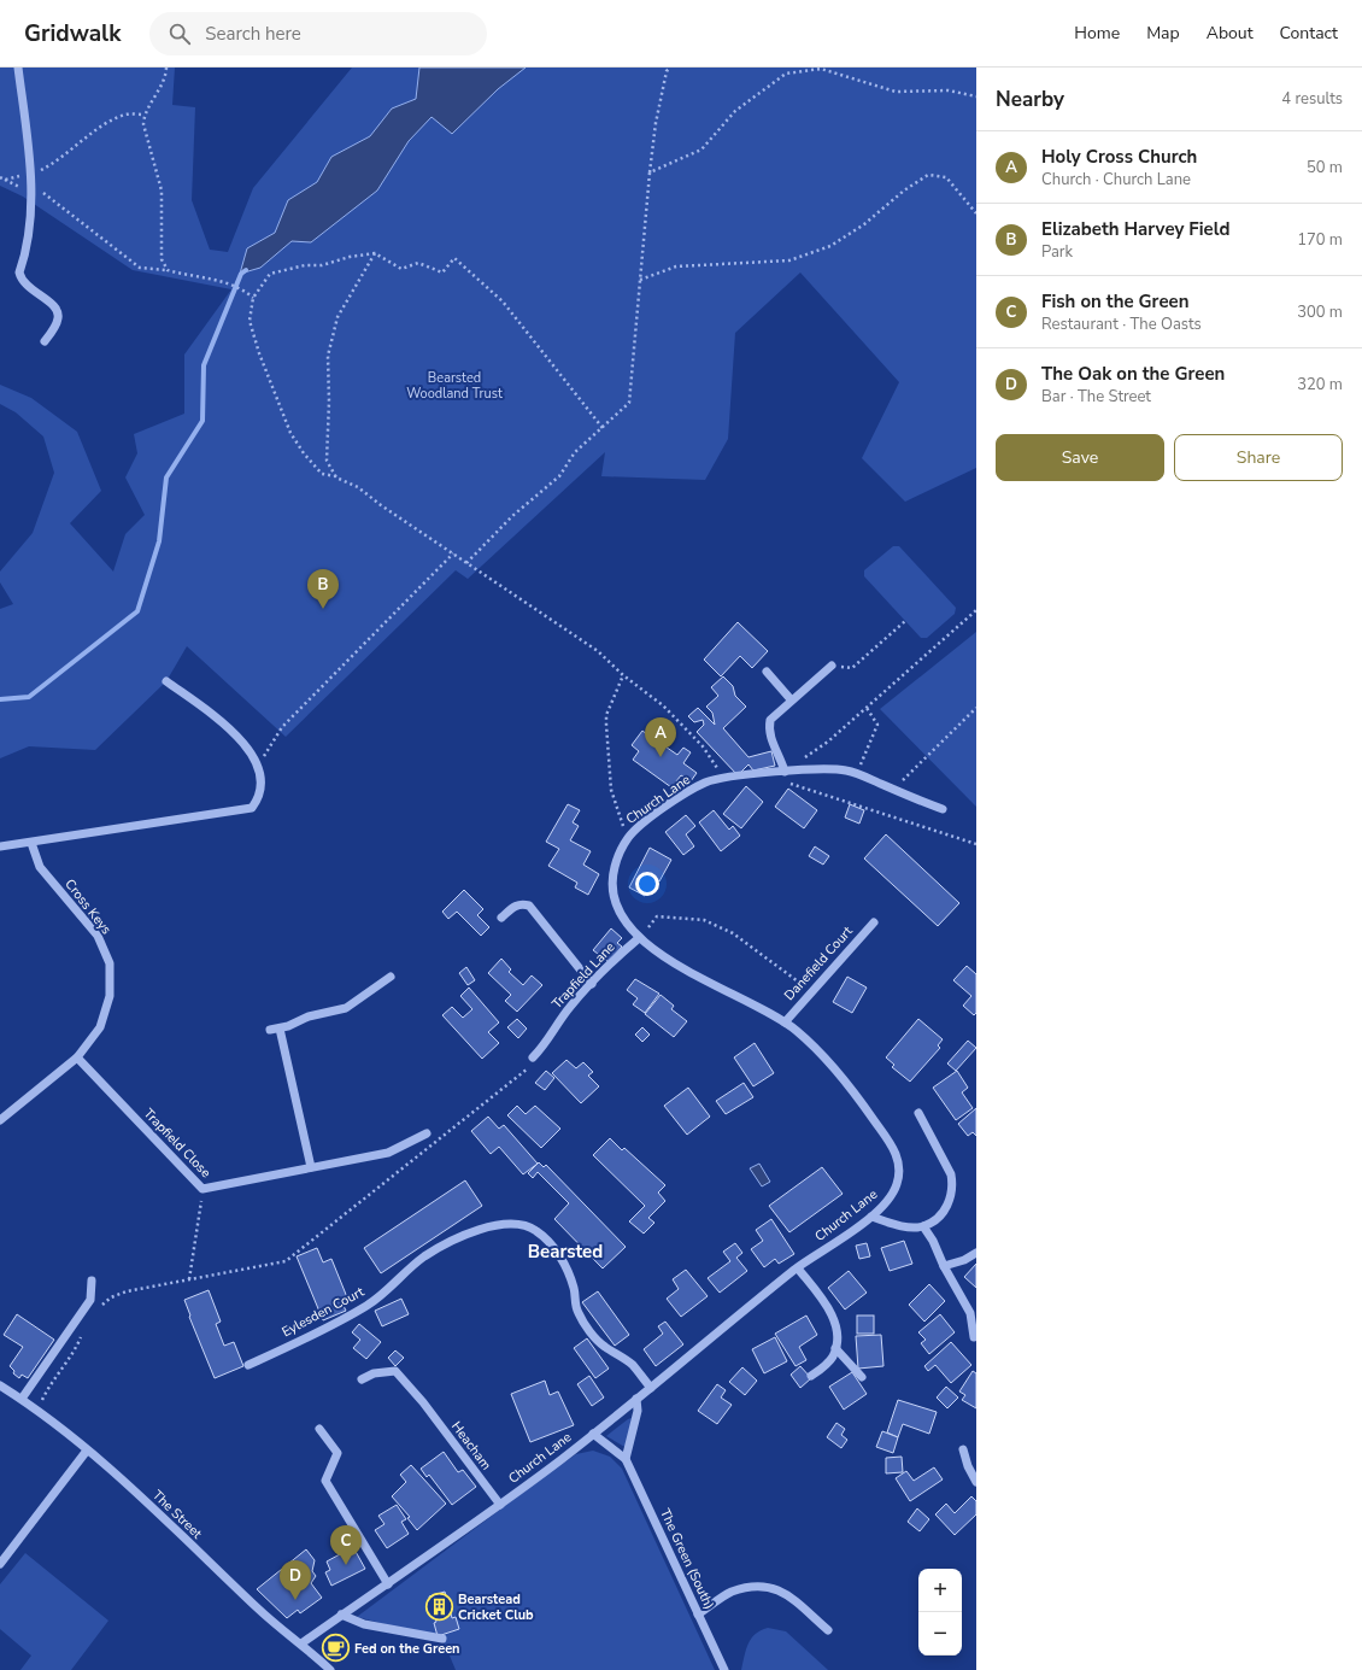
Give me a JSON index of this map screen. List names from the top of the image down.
{
  "streets": {
    "street": [
      "Church Lane",
      "Cross Keys",
      "Danefield Court",
      "Trapfield Lane",
      "Trapfield Close",
      "Eylesden Court",
      "Heacham",
      "The Street",
      "The Green (South)"
    ]
  },
  "crossings": [
    ["Church Lane", "Danefield Court"],
    ["Church Lane", "Trapfield Lane"],
    ["Church Lane", "Eylesden Court"],
    ["Church Lane", "Heacham"],
    ["Church Lane", "The Street"],
    ["Church Lane", "The Green (South)"],
    ["Cross Keys", "Trapfield Close"]
  ],
  "districts": ["Bearsted"],
  "parks": ["Bearsted Woodland Trust"],
  "places": {
    "building": ["Bearstead Cricket Club"],
    "cafe": ["Fed on the Green"]
  },
  "page": {
    "header": "Gridwalk",
    "search": "Search here",
    "nav": [
      "Home",
      "Map",
      "About",
      "Contact"
    ],
    "heading": ["Nearby", "4 results"],
    "list": [
      {
        "mark": "A",
        "name": "Holy Cross Church",
        "note": "Church · Church Lane",
        "value": "50 m"
      },
      {
        "mark": "B",
        "name": "Elizabeth Harvey Field",
        "note": "Park",
        "value": "170 m"
      },
      {
        "mark": "C",
        "name": "Fish on the Green",
        "note": "Restaurant · The Oasts",
        "value": "300 m"
      },
      {
        "mark": "D",
        "name": "The Oak on the Green",
        "note": "Bar · The Street",
        "value": "320 m"
      }
    ],
    "buttons": ["Save", "Share"],
    "pins": [
      "B",
      "A",
      "C",
      "D"
    ],
    "map_buttons": ["+", "−"]
  }
}
